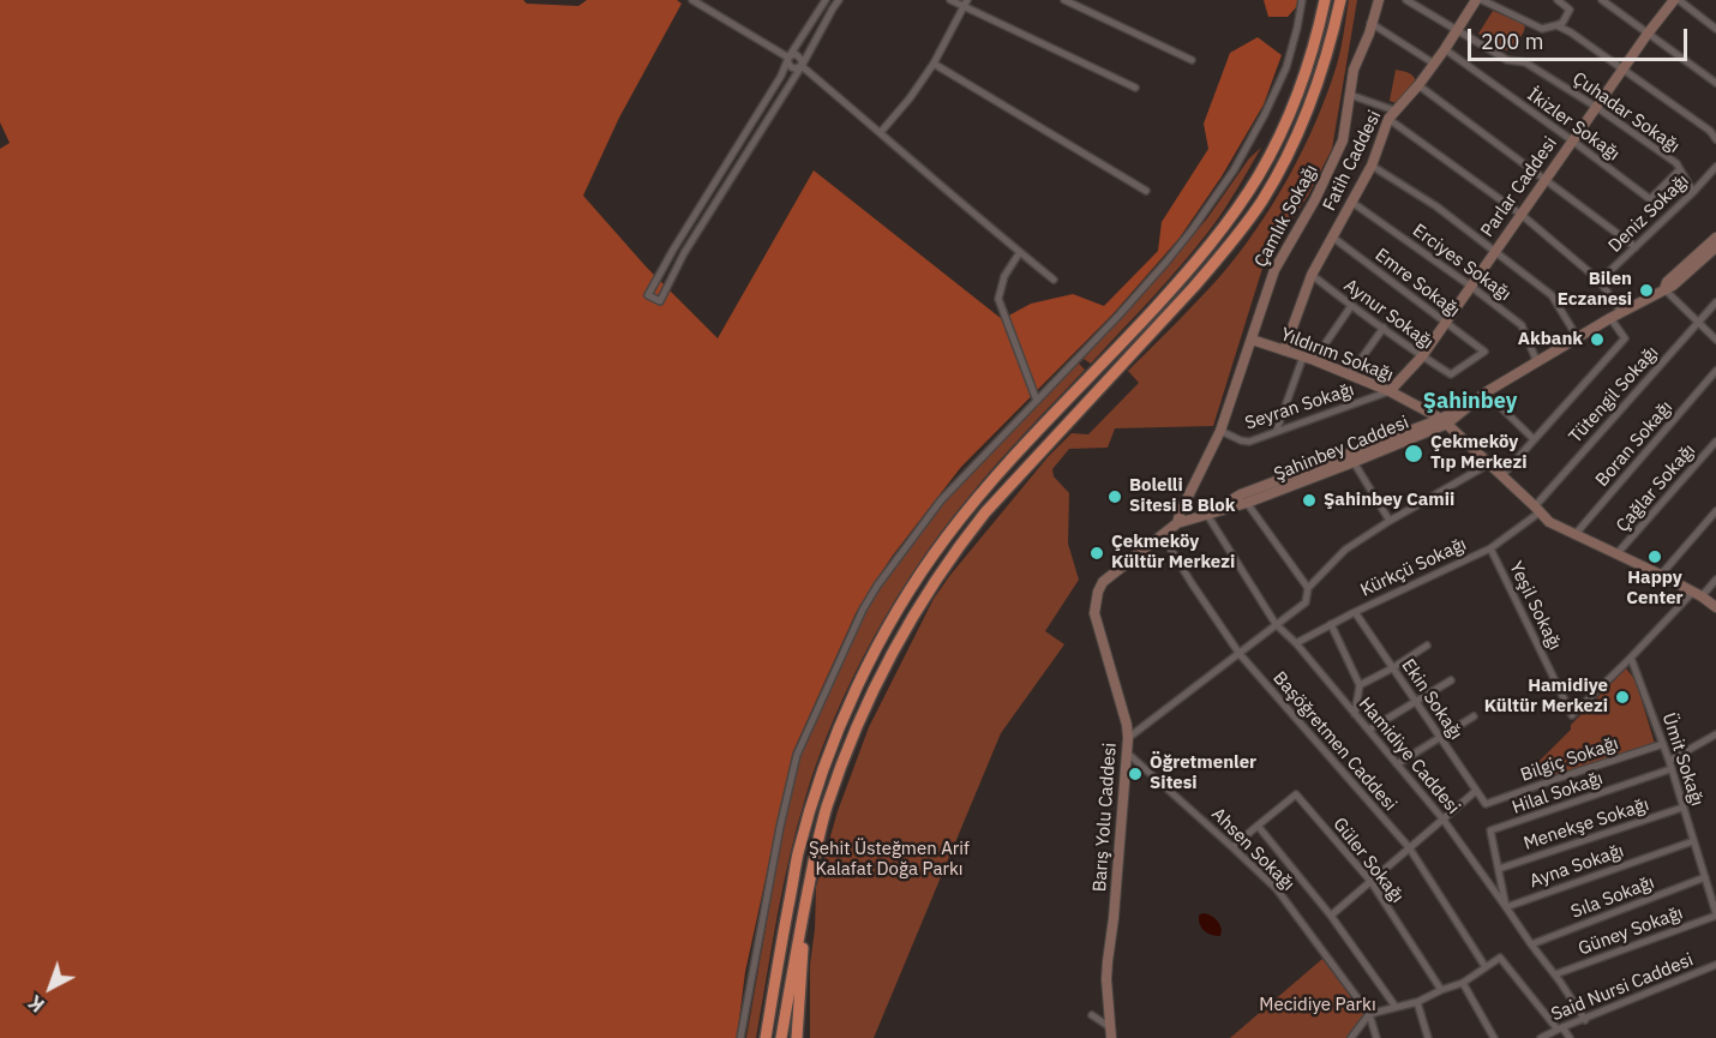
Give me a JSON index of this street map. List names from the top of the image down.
{
  "streets": {
    "street": [
      "Çuhadar Sokağı",
      "İkizler Sokağı",
      "Fatih Caddesi",
      "Parlar Caddesi",
      "Deniz Sokağı",
      "Çamlık Sokağı",
      "Erciyes Sokağı",
      "Emre Sokağı",
      "Aynur Sokağı",
      "Yıldırım Sokağı",
      "Tütengil Sokağı",
      "Seyran Sokağı",
      "Boran Sokağı",
      "Şahinbey Caddesi",
      "Çağlar Sokağı",
      "Kürkçü Sokağı",
      "Yeşil Sokağı",
      "Ekin Sokağı",
      "Başöğretmen Caddesi",
      "Hamidiye Caddesi",
      "Bilgiç Sokağı",
      "Ümit Sokağı",
      "Hilal Sokağı",
      "Barış Yolu Caddesi",
      "Menekşe Sokağı",
      "Ahsen Sokağı",
      "Güler Sokağı",
      "Ayna Sokağı",
      "Sıla Sokağı",
      "Güney Sokağı",
      "Said Nursi Caddesi"
    ]
  },
  "crossings": [
    ["Çuhadar Sokağı", "İkizler Sokağı"],
    ["Çuhadar Sokağı", "Fatih Caddesi"],
    ["Çuhadar Sokağı", "Parlar Caddesi"],
    ["Çuhadar Sokağı", "Deniz Sokağı"],
    ["İkizler Sokağı", "Fatih Caddesi"],
    ["İkizler Sokağı", "Parlar Caddesi"],
    ["Fatih Caddesi", "Erciyes Sokağı"],
    ["Fatih Caddesi", "Emre Sokağı"],
    ["Fatih Caddesi", "Aynur Sokağı"],
    ["Fatih Caddesi", "Yıldırım Sokağı"],
    ["Parlar Caddesi", "Erciyes Sokağı"],
    ["Parlar Caddesi", "Emre Sokağı"],
    ["Parlar Caddesi", "Aynur Sokağı"],
    ["Parlar Caddesi", "Yıldırım Sokağı"],
    ["Parlar Caddesi", "Seyran Sokağı"],
    ["Çamlık Sokağı", "Yıldırım Sokağı"],
    ["Çamlık Sokağı", "Seyran Sokağı"],
    ["Çamlık Sokağı", "Şahinbey Caddesi"],
    ["Emre Sokağı", "Aynur Sokağı"],
    ["Yıldırım Sokağı", "Tütengil Sokağı"],
    ["Yıldırım Sokağı", "Seyran Sokağı"],
    ["Yıldırım Sokağı", "Boran Sokağı"],
    ["Yıldırım Sokağı", "Şahinbey Caddesi"],
    ["Yıldırım Sokağı", "Çağlar Sokağı"],
    ["Yıldırım Sokağı", "Kürkçü Sokağı"],
    ["Yıldırım Sokağı", "Yeşil Sokağı"],
    ["Tütengil Sokağı", "Kürkçü Sokağı"],
    ["Şahinbey Caddesi", "Başöğretmen Caddesi"],
    ["Şahinbey Caddesi", "Hamidiye Caddesi"],
    ["Şahinbey Caddesi", "Barış Yolu Caddesi"],
    ["Kürkçü Sokağı", "Yeşil Sokağı"],
    ["Kürkçü Sokağı", "Ekin Sokağı"],
    ["Kürkçü Sokağı", "Hamidiye Caddesi"],
    ["Yeşil Sokağı", "Ümit Sokağı"],
    ["Ekin Sokağı", "Bilgiç Sokağı"],
    ["Hamidiye Caddesi", "Ayna Sokağı"],
    ["Hamidiye Caddesi", "Sıla Sokağı"],
    ["Hamidiye Caddesi", "Güney Sokağı"],
    ["Hamidiye Caddesi", "Said Nursi Caddesi"],
    ["Bilgiç Sokağı", "Ümit Sokağı"],
    ["Ümit Sokağı", "Hilal Sokağı"],
    ["Ümit Sokağı", "Menekşe Sokağı"],
    ["Ümit Sokağı", "Ayna Sokağı"],
    ["Ümit Sokağı", "Sıla Sokağı"],
    ["Ümit Sokağı", "Güney Sokağı"],
    ["Hilal Sokağı", "Menekşe Sokağı"],
    ["Hilal Sokağı", "Ayna Sokağı"],
    ["Barış Yolu Caddesi", "Ahsen Sokağı"],
    ["Menekşe Sokağı", "Ayna Sokağı"]
  ],
  "districts": ["Şahinbey"],
  "parks": ["Şehit Üsteğmen Arif Kalafat Doğa Parkı", "Mecidiye Parkı"],
  "places": [
    "Bilen Eczanesi",
    "Akbank",
    "Çekmeköy Tıp Merkezi",
    "Bolelli Sitesi B Blok",
    "Şahinbey Camii",
    "Çekmeköy Kültür Merkezi",
    "Happy Center",
    "Hamidiye Kültür Merkezi",
    "Öğretmenler Sitesi"
  ],
  "scale_bar": "200 m",
  "north": "bottom left"
}
